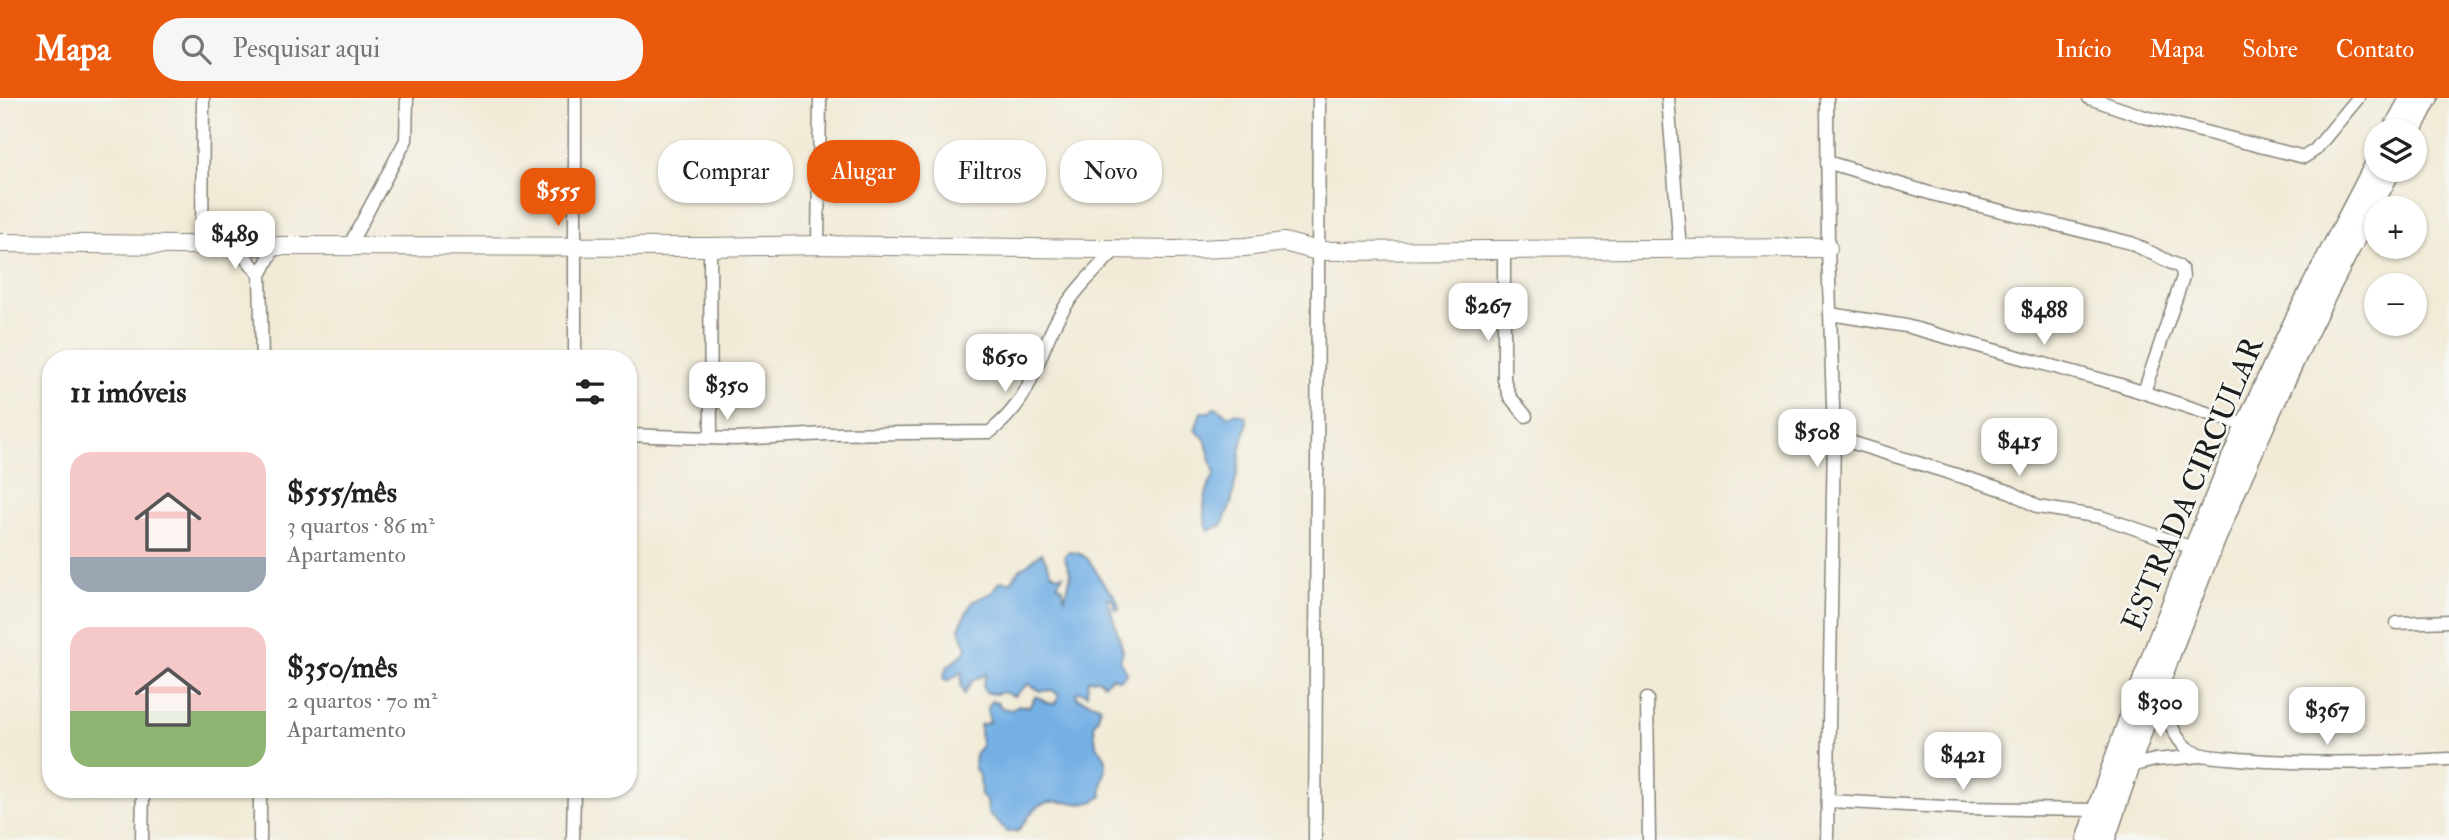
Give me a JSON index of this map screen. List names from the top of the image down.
{
  "streets": {
    "main road": ["ESTRADA CIRCULAR"]
  },
  "page": {
    "header": "Mapa",
    "search": "Pesquisar aqui",
    "nav": [
      "Início",
      "Mapa",
      "Sobre",
      "Contato"
    ],
    "map_buttons": ["+", "−"],
    "chip": [
      "Comprar",
      "Alugar",
      "Filtros",
      "Novo"
    ],
    "price": [
      "$555",
      "$489",
      "$267",
      "$488",
      "$650",
      "$350",
      "$508",
      "$415",
      "$300",
      "$367",
      "$421"
    ],
    "heading": "11 imóveis",
    "list": [
      {
        "name": "$555/mês",
        "note": "3 quartos · 86 m² · Apartamento"
      },
      {
        "name": "$350/mês",
        "note": "2 quartos · 70 m² · Apartamento"
      }
    ]
  }
}
